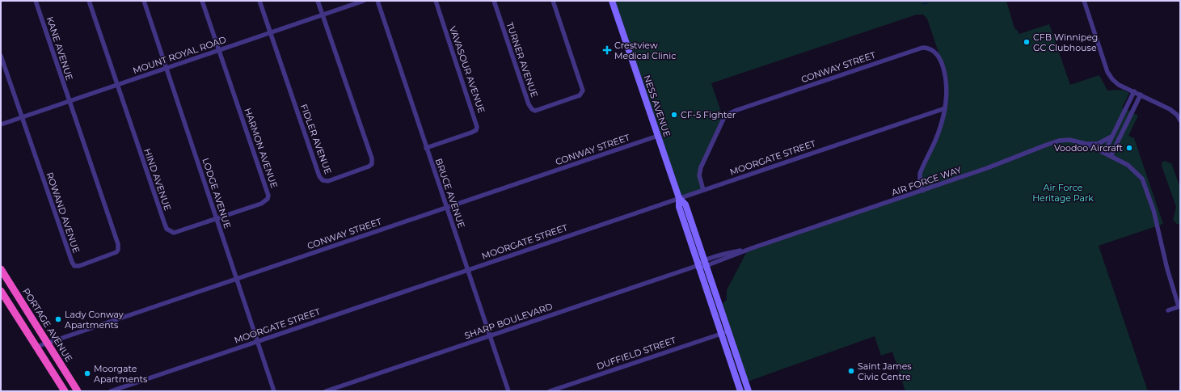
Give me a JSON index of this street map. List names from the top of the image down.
{
  "streets": {
    "highway": ["PORTAGE AVENUE"],
    "main road": ["NESS AVENUE"],
    "street": [
      "KANE AVENUE",
      "MOUNT ROYAL ROAD",
      "TURNER AVENUE",
      "CONWAY STREET",
      "VAVASOUR AVENUE",
      "FIDLER AVENUE",
      "HARMON AVENUE",
      "MOORGATE STREET",
      "HIND AVENUE",
      "AIR FORCE WAY",
      "LODGE AVENUE",
      "BRUCE AVENUE",
      "ROWAND AVENUE",
      "SHARP BOULEVARD",
      "DUFFIELD STREET"
    ]
  },
  "crossings": [
    ["KANE AVENUE", "MOUNT ROYAL ROAD"],
    ["KANE AVENUE", "ROWAND AVENUE"],
    ["MOUNT ROYAL ROAD", "FIDLER AVENUE"],
    ["MOUNT ROYAL ROAD", "HARMON AVENUE"],
    ["MOUNT ROYAL ROAD", "HIND AVENUE"],
    ["MOUNT ROYAL ROAD", "LODGE AVENUE"],
    ["MOUNT ROYAL ROAD", "ROWAND AVENUE"],
    ["CONWAY STREET", "NESS AVENUE"],
    ["CONWAY STREET", "MOORGATE STREET"],
    ["CONWAY STREET", "LODGE AVENUE"],
    ["CONWAY STREET", "BRUCE AVENUE"],
    ["CONWAY STREET", "PORTAGE AVENUE"],
    ["VAVASOUR AVENUE", "BRUCE AVENUE"],
    ["NESS AVENUE", "MOORGATE STREET"],
    ["NESS AVENUE", "AIR FORCE WAY"],
    ["NESS AVENUE", "SHARP BOULEVARD"],
    ["NESS AVENUE", "DUFFIELD STREET"],
    ["HARMON AVENUE", "HIND AVENUE"],
    ["HARMON AVENUE", "LODGE AVENUE"],
    ["MOORGATE STREET", "LODGE AVENUE"],
    ["MOORGATE STREET", "BRUCE AVENUE"],
    ["HIND AVENUE", "LODGE AVENUE"],
    ["AIR FORCE WAY", "SHARP BOULEVARD"],
    ["BRUCE AVENUE", "SHARP BOULEVARD"]
  ],
  "parks": ["Air Force Heritage Park"],
  "places": {
    "other": [
      "CFB Winnipeg GC Clubhouse",
      "CF-5 Fighter",
      "Voodoo Aircraft",
      "Lady Conway Apartments",
      "Saint James Civic Centre",
      "Moorgate Apartments"
    ],
    "health": ["Crestview Medical Clinic"]
  }
}
